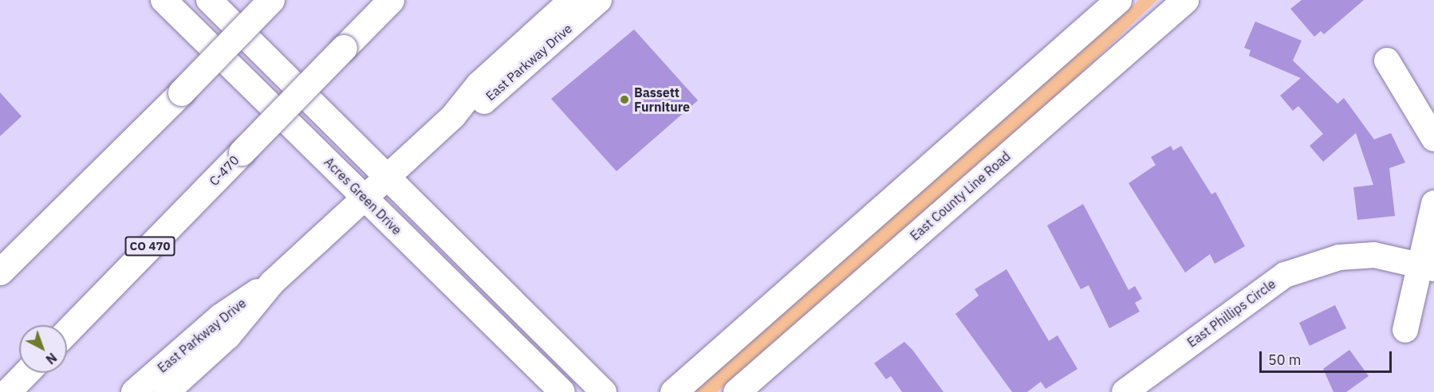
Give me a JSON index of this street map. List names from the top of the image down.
{
  "streets": {
    "main road": ["C-470", "East County Line Road", "CO 470"],
    "street": ["East Parkway Drive", "Acres Green Drive", "East Phillips Circle"]
  },
  "crossings": [
    ["East Parkway Drive", "Acres Green Drive"]
  ],
  "places": ["Bassett Furniture"],
  "scale_bar": "50 m",
  "north": "bottom right"
}
